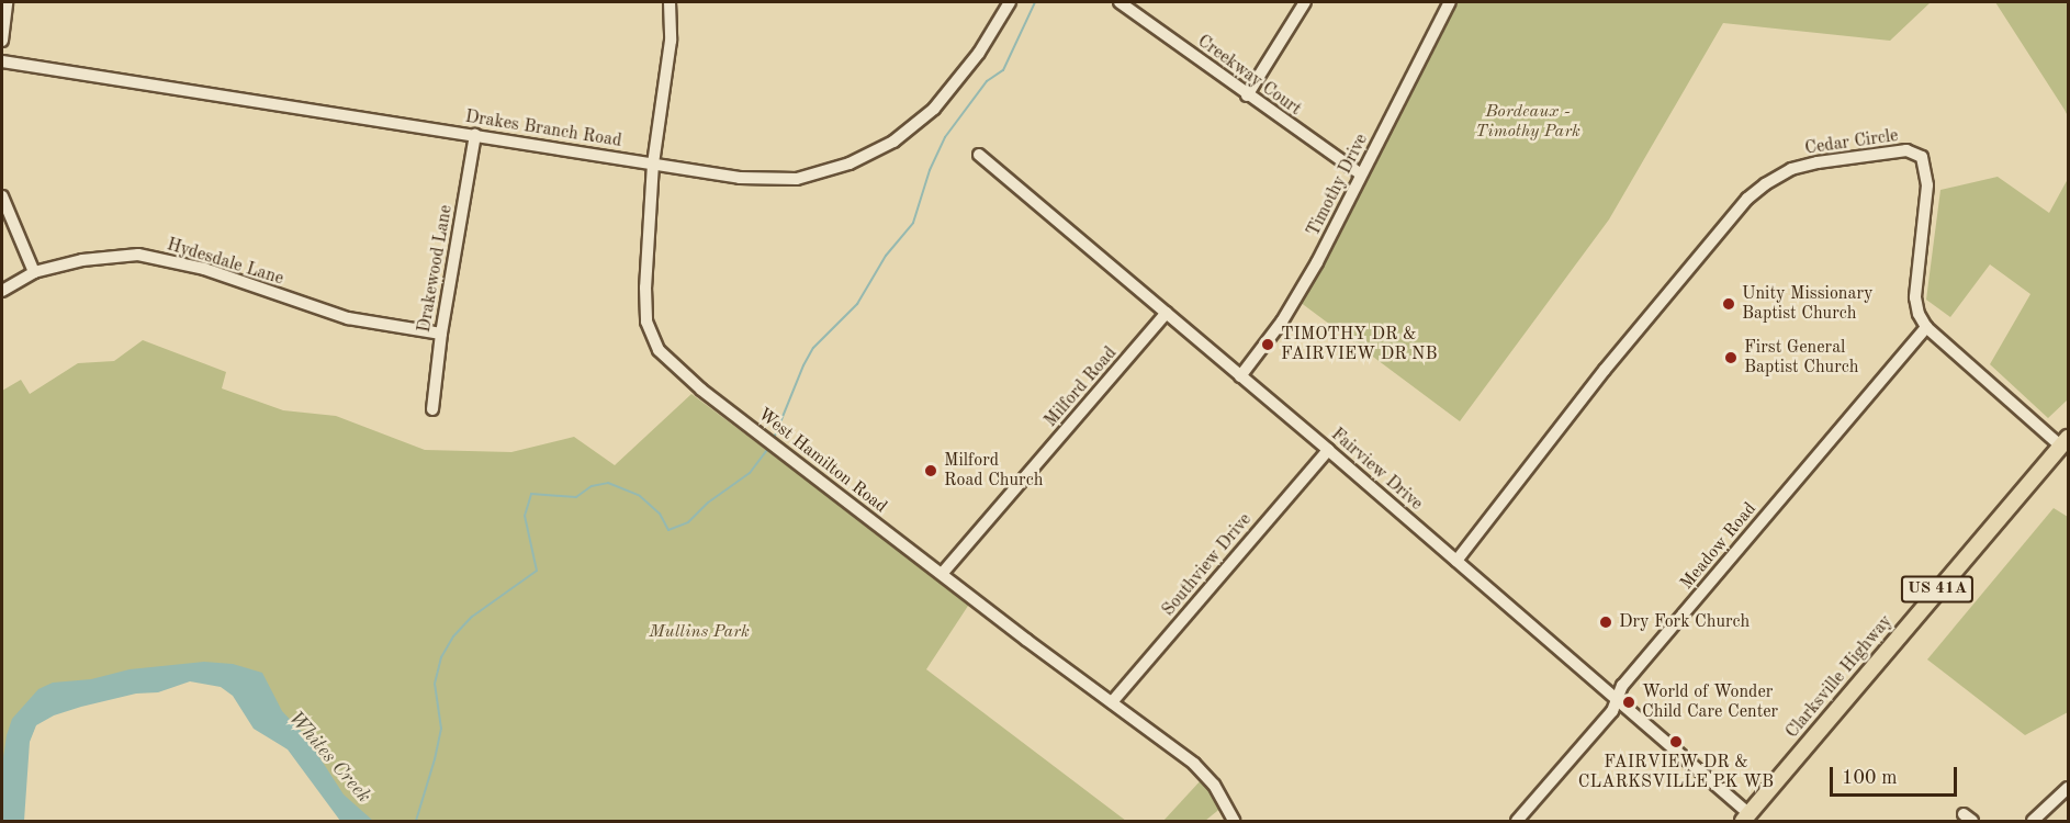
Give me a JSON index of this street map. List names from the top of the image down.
{
  "streets": {
    "main road": ["US 41A", "Clarksville Highway"],
    "street": [
      "Creekway Court",
      "Drakes Branch Road",
      "Cedar Circle",
      "Timothy Drive",
      "Hydesdale Lane",
      "Drakewood Lane",
      "Milford Road",
      "West Hamilton Road",
      "Fairview Drive",
      "Meadow Road",
      "Southview Drive"
    ]
  },
  "crossings": [
    ["Creekway Court", "Timothy Drive"],
    ["Drakes Branch Road", "Drakewood Lane"],
    ["Drakes Branch Road", "West Hamilton Road"],
    ["Cedar Circle", "Fairview Drive"],
    ["Cedar Circle", "Meadow Road"],
    ["Cedar Circle", "Clarksville Highway"],
    ["Timothy Drive", "Fairview Drive"],
    ["Hydesdale Lane", "Drakewood Lane"],
    ["Milford Road", "West Hamilton Road"],
    ["Milford Road", "Fairview Drive"],
    ["West Hamilton Road", "Southview Drive"],
    ["Fairview Drive", "Meadow Road"],
    ["Fairview Drive", "Southview Drive"],
    ["Fairview Drive", "Clarksville Highway"]
  ],
  "water": ["Whites Creek"],
  "parks": ["Bordeaux - Timothy Park", "Mullins Park"],
  "places": [
    "Unity Missionary Baptist Church",
    "TIMOTHY DR & FAIRVIEW DR NB",
    "First General Baptist Church",
    "Milford Road Church",
    "Dry Fork Church",
    "World of Wonder Child Care Center",
    "FAIRVIEW DR & CLARKSVILLE PK WB"
  ],
  "scale_bar": "100 m"
}
